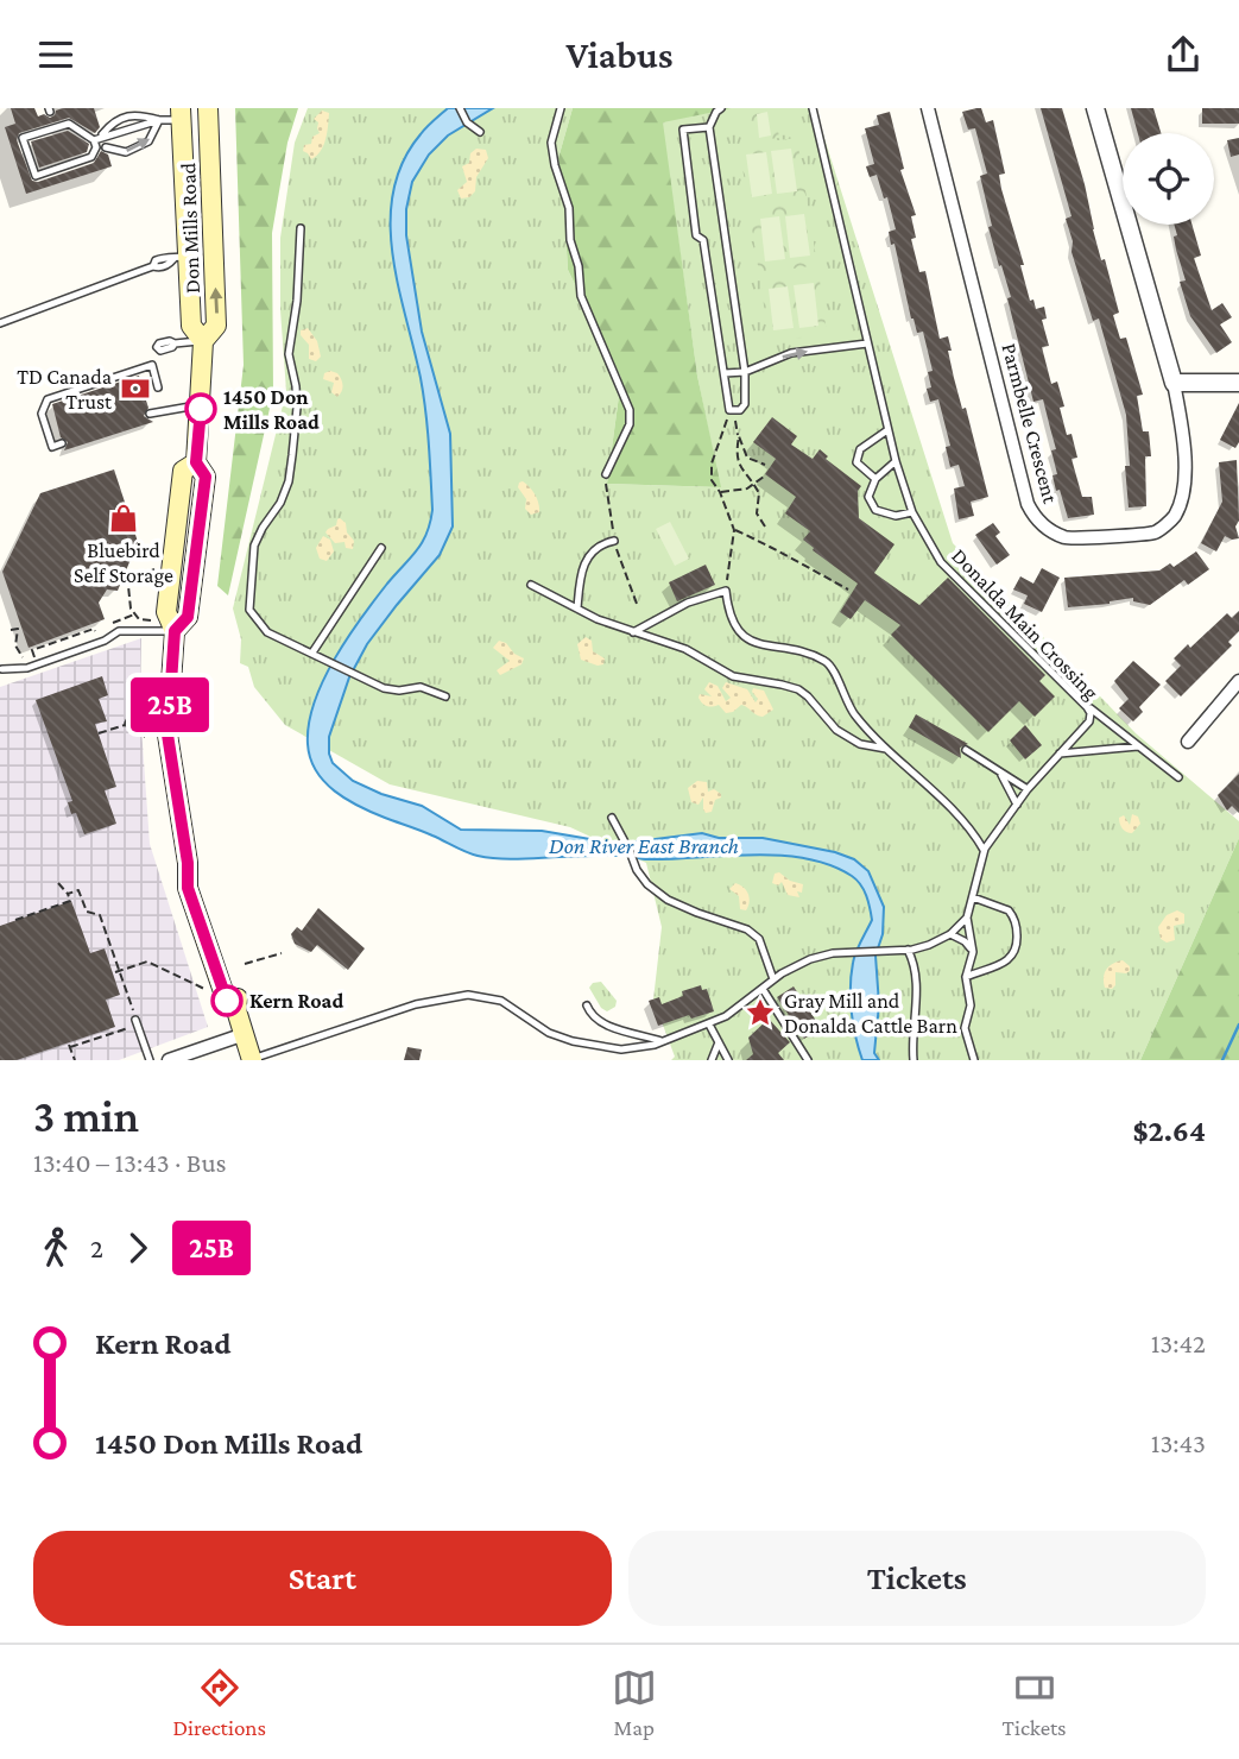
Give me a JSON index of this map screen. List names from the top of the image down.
{
  "streets": {
    "main road": ["Don Mills Road"],
    "street": ["Parmbelle Crescent"],
    "lane": ["Donalda Main Crossing"]
  },
  "crossings": [
    ["Don Mills Road", "Donalda Main Crossing"]
  ],
  "water": ["Don River East Branch"],
  "places": {
    "bank": ["TD Canada Trust"],
    "other": ["1450 Don Mills Road", "Kern Road"],
    "shop": ["Bluebird Self Storage"],
    "place": ["Gray Mill and Donalda Cattle Barn"]
  },
  "lines": ["bus line 25B"],
  "page": {
    "header": "Viabus",
    "on_map": "25B",
    "heading": ["3 min", "13:40 – 13:43 · Bus", "$2.64"],
    "legs": ["2", "25B"],
    "list": [
      {
        "name": "Kern Road",
        "value": "13:42"
      },
      {
        "name": "1450 Don Mills Road",
        "value": "13:43"
      }
    ],
    "buttons": ["Start", "Tickets"],
    "tabs": ["Directions", "Map", "Tickets"]
  }
}
